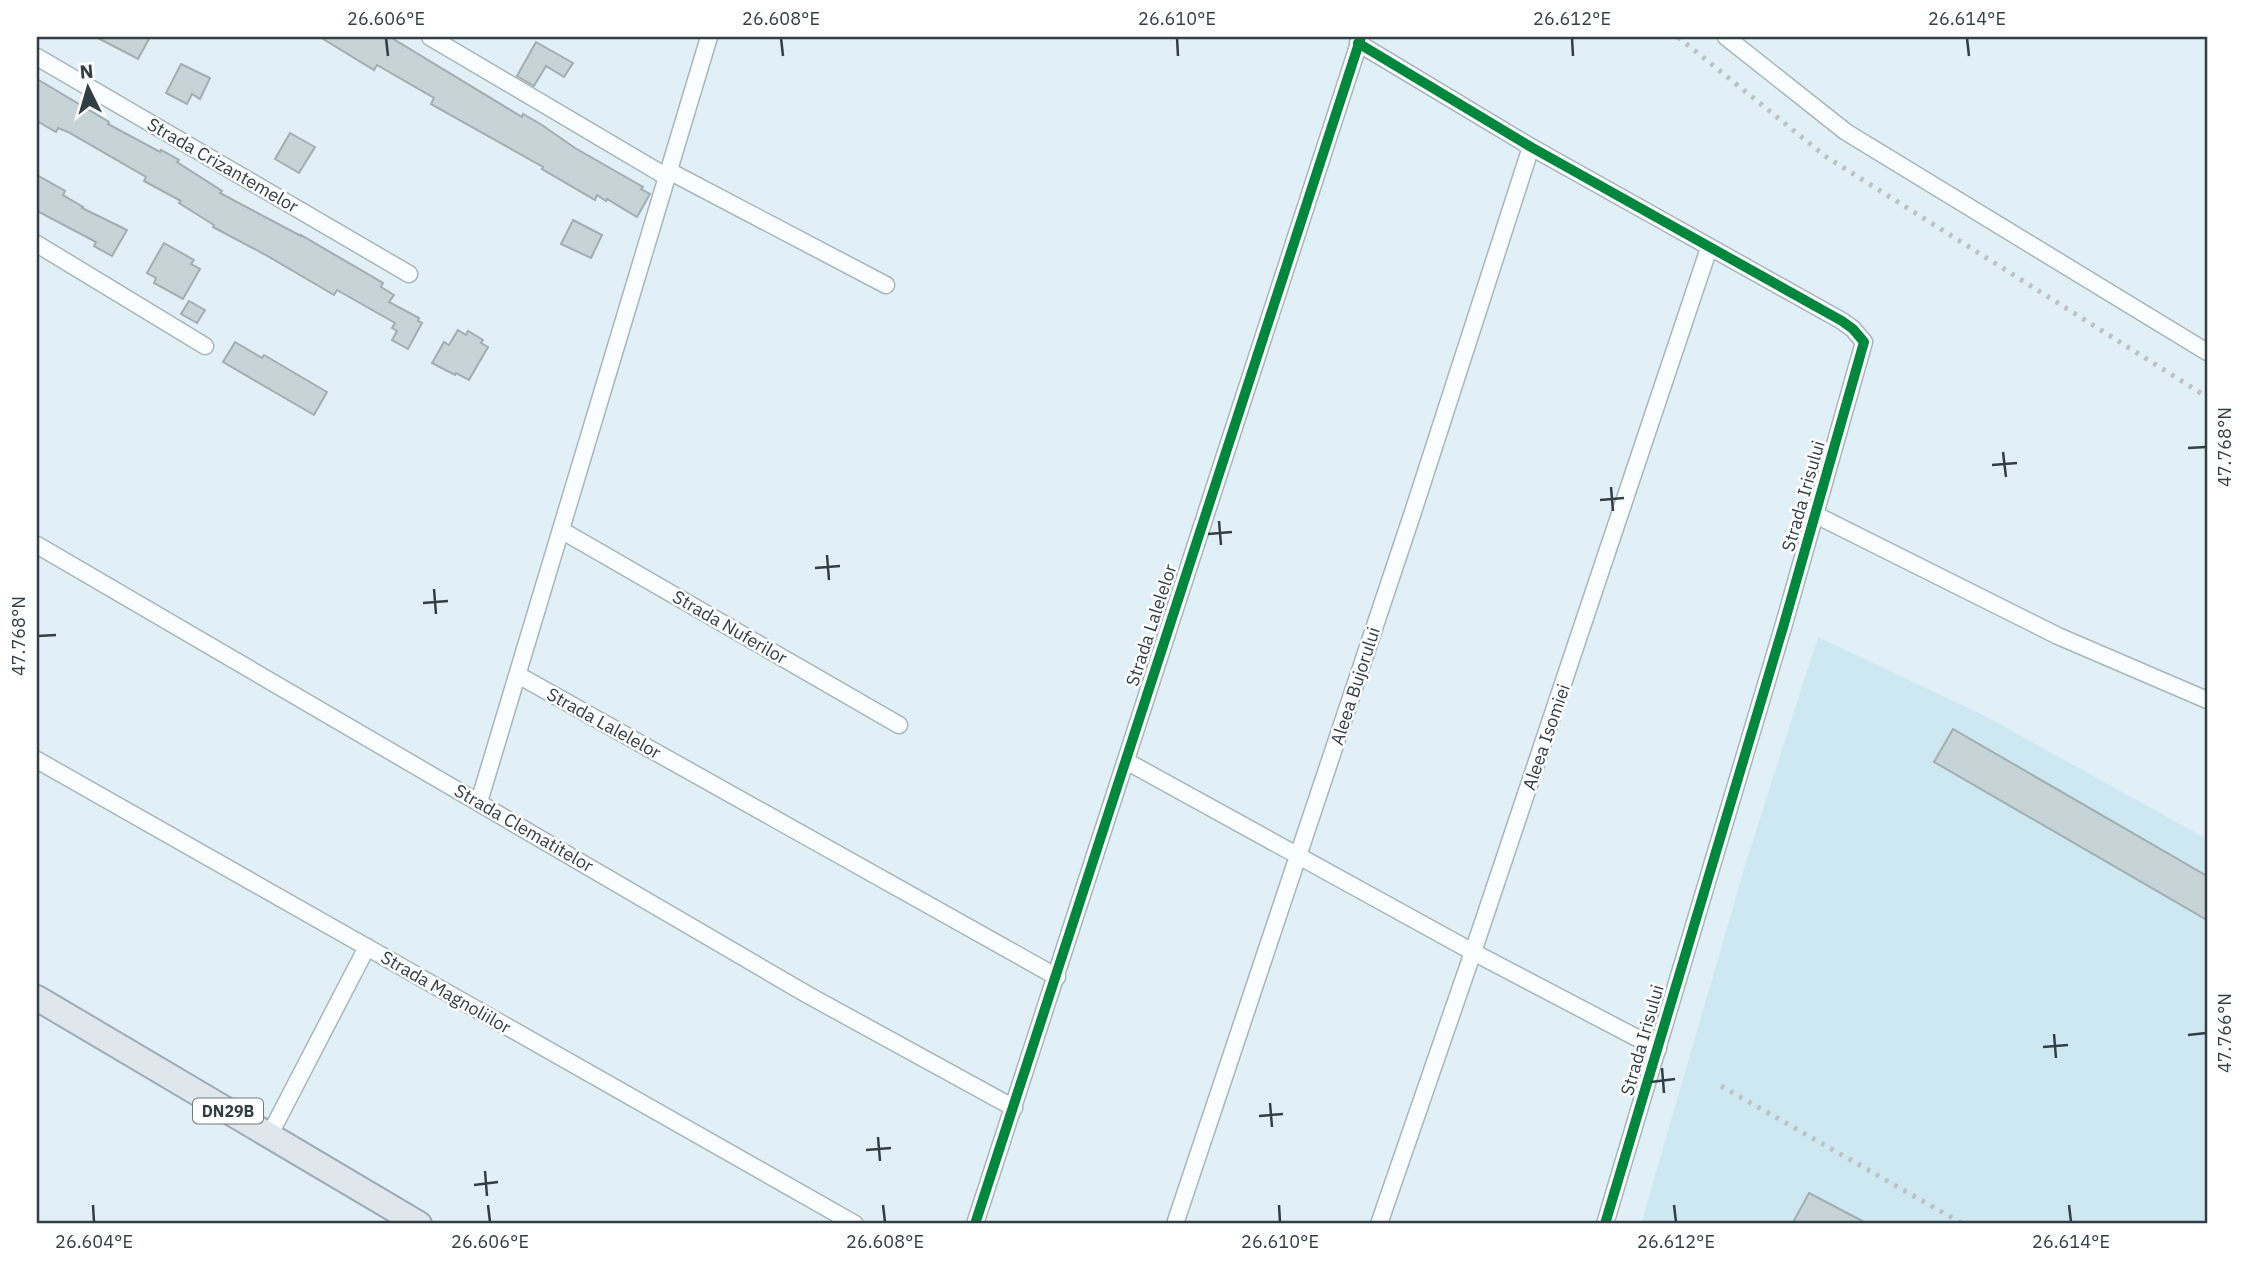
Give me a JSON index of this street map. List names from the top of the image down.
{
  "streets": {
    "main road": ["DN29B"],
    "street": [
      "Strada Crizantemelor",
      "Strada Irisului",
      "Strada Lalelelor",
      "Strada Nuferilor",
      "Aleea Bujorului",
      "Aleea Isomiei",
      "Strada Clematitelor",
      "Strada Magnoliilor"
    ]
  },
  "crossings": [
    ["Strada Irisului", "Strada Lalelelor"],
    ["Strada Irisului", "Aleea Bujorului"],
    ["Strada Irisului", "Aleea Isomiei"],
    ["Strada Lalelelor", "Strada Clematitelor"]
  ],
  "north": "top",
  "coordinates": [
    "26.606°E",
    "26.608°E",
    "26.610°E",
    "26.612°E",
    "26.614°E",
    "47.768°N",
    "47.766°N",
    "26.604°E"
  ]
}
